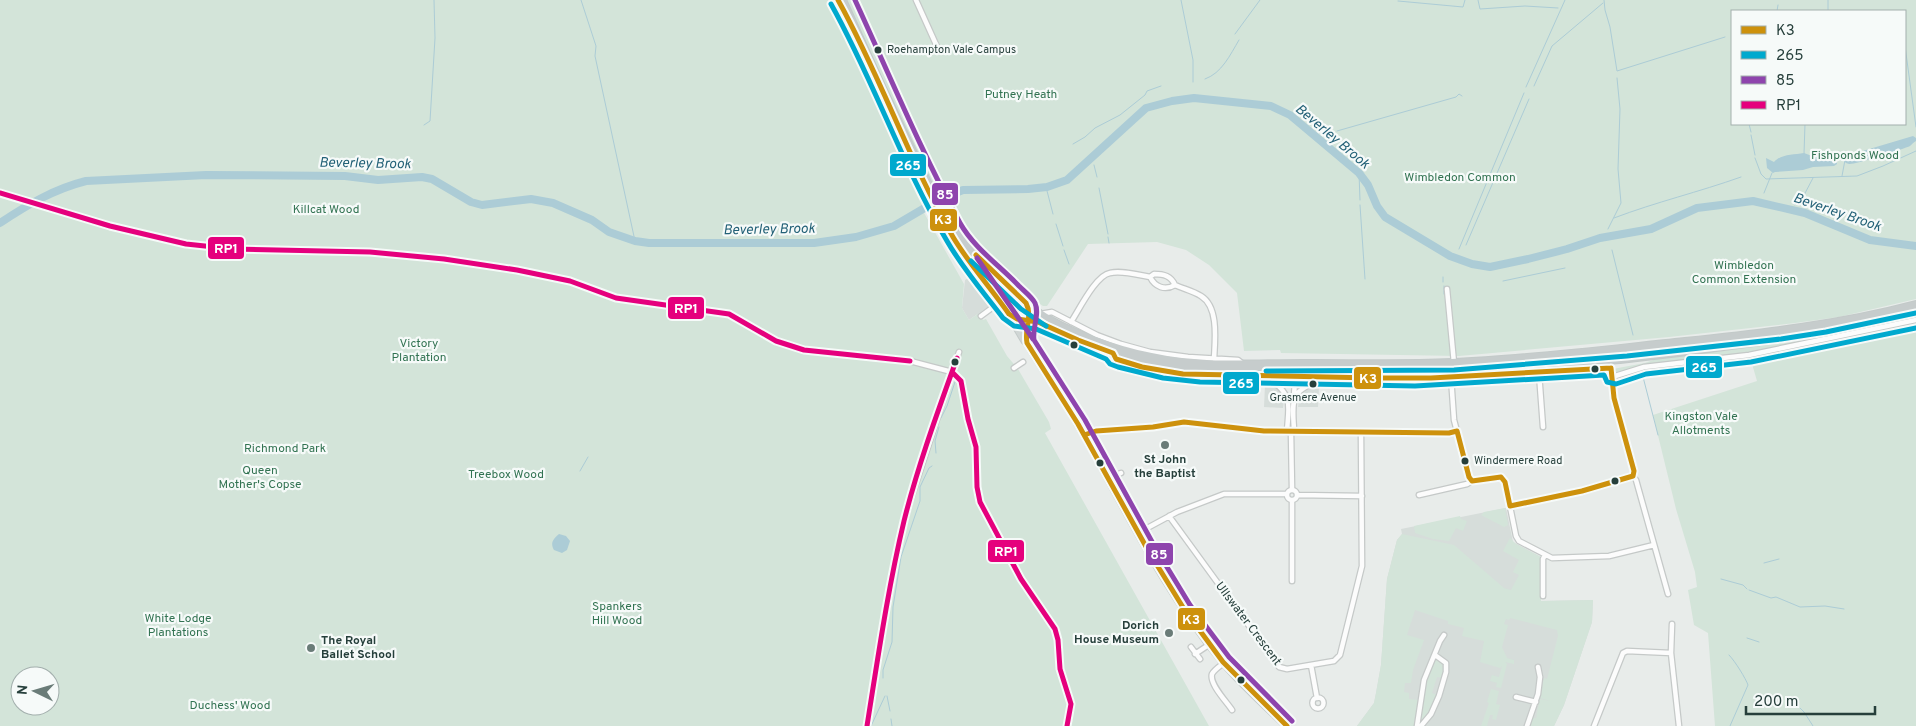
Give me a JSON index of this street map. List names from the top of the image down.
{
  "streets": {
    "street": ["Ullswater Crescent"]
  },
  "water": ["Beverley Brook"],
  "parks": [
    "Putney Heath",
    "Fishponds Wood",
    "Wimbledon Common",
    "Killcat Wood",
    "Wimbledon Common Extension",
    "Victory Plantation",
    "Kingston Vale Allotments",
    "Richmond Park",
    "Queen Mother's Copse",
    "Treebox Wood",
    "Spankers Hill Wood",
    "White Lodge Plantations",
    "Duchess' Wood"
  ],
  "places": [
    "Roehampton Vale Campus",
    "Grasmere Avenue",
    "St John the Baptist",
    "Windermere Road",
    "Dorich House Museum",
    "The Royal Ballet School"
  ],
  "lines": [
    "transit line K3",
    "transit line 85",
    "transit line 265",
    "transit line RP1"
  ],
  "legend": [
    "K3",
    "265",
    "85",
    "RP1"
  ],
  "scale_bar": "200 m",
  "north": "left"
}
